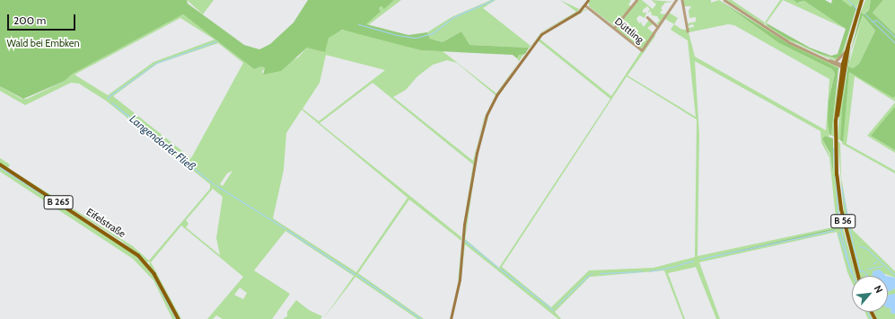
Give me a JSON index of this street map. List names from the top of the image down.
{
  "streets": {
    "main road": ["B 265", "B 56", "Eifelstraße"],
    "street": ["Düttling"]
  },
  "water": ["Langendorfer Fließ"],
  "parks": ["Wald bei Embken"],
  "scale_bar": "200 m",
  "north": "top right"
}
